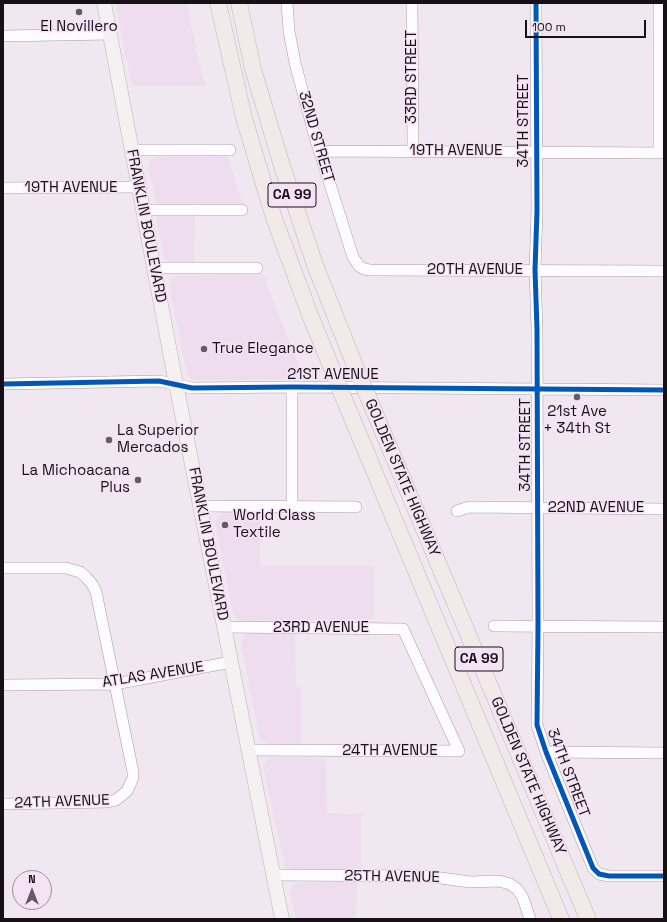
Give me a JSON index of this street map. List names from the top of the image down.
{
  "streets": {
    "highway": ["CA 99", "GOLDEN STATE HIGHWAY"],
    "main road": ["FRANKLIN BOULEVARD"],
    "street": [
      "33RD STREET",
      "34TH STREET",
      "32ND STREET",
      "19TH AVENUE",
      "20TH AVENUE",
      "21ST AVENUE",
      "22ND AVENUE",
      "23RD AVENUE",
      "ATLAS AVENUE",
      "24TH AVENUE",
      "25TH AVENUE"
    ]
  },
  "crossings": [
    ["33RD STREET", "19TH AVENUE"],
    ["34TH STREET", "19TH AVENUE"],
    ["34TH STREET", "20TH AVENUE"],
    ["34TH STREET", "21ST AVENUE"],
    ["34TH STREET", "22ND AVENUE"],
    ["32ND STREET", "19TH AVENUE"],
    ["32ND STREET", "20TH AVENUE"],
    ["19TH AVENUE", "FRANKLIN BOULEVARD"],
    ["FRANKLIN BOULEVARD", "21ST AVENUE"],
    ["FRANKLIN BOULEVARD", "23RD AVENUE"],
    ["FRANKLIN BOULEVARD", "ATLAS AVENUE"],
    ["FRANKLIN BOULEVARD", "24TH AVENUE"],
    ["FRANKLIN BOULEVARD", "25TH AVENUE"],
    ["23RD AVENUE", "24TH AVENUE"],
    ["ATLAS AVENUE", "24TH AVENUE"]
  ],
  "places": [
    "El Novillero",
    "True Elegance",
    "21st Ave + 34th St",
    "La Superior Mercados",
    "La Michoacana Plus",
    "World Class Textile"
  ],
  "scale_bar": "100 m",
  "north": "top"
}
